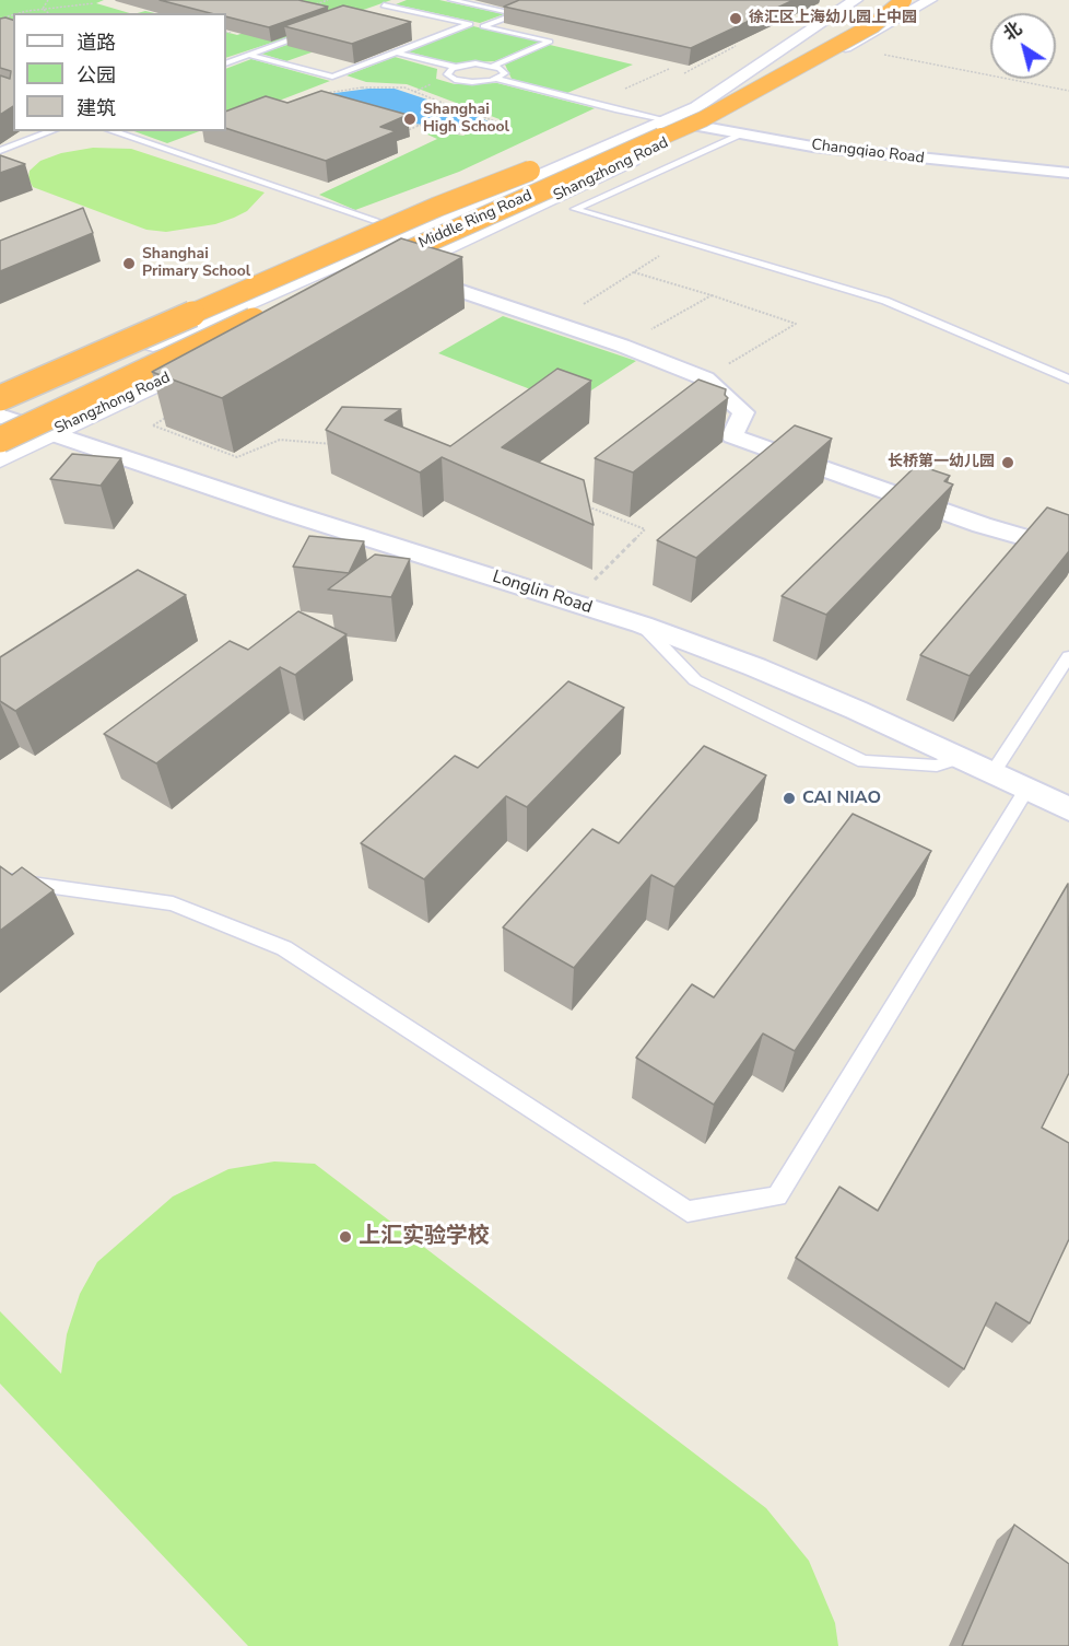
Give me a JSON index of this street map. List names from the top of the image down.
{
  "streets": {
    "highway": ["Middle Ring Road"],
    "main road": ["Shangzhong Road"],
    "street": ["Changqiao Road", "Longlin Road"]
  },
  "crossings": [
    ["Changqiao Road", "Shangzhong Road"],
    ["Shangzhong Road", "Middle Ring Road"],
    ["Shangzhong Road", "Longlin Road"]
  ],
  "places": [
    "徐汇区上海幼儿园上中园",
    "Shanghai High School",
    "Shanghai Primary School",
    "长桥第一幼儿园",
    "CAI NIAO",
    "上汇实验学校"
  ],
  "legend": ["道路", "公园", "建筑"],
  "north": "top left"
}
